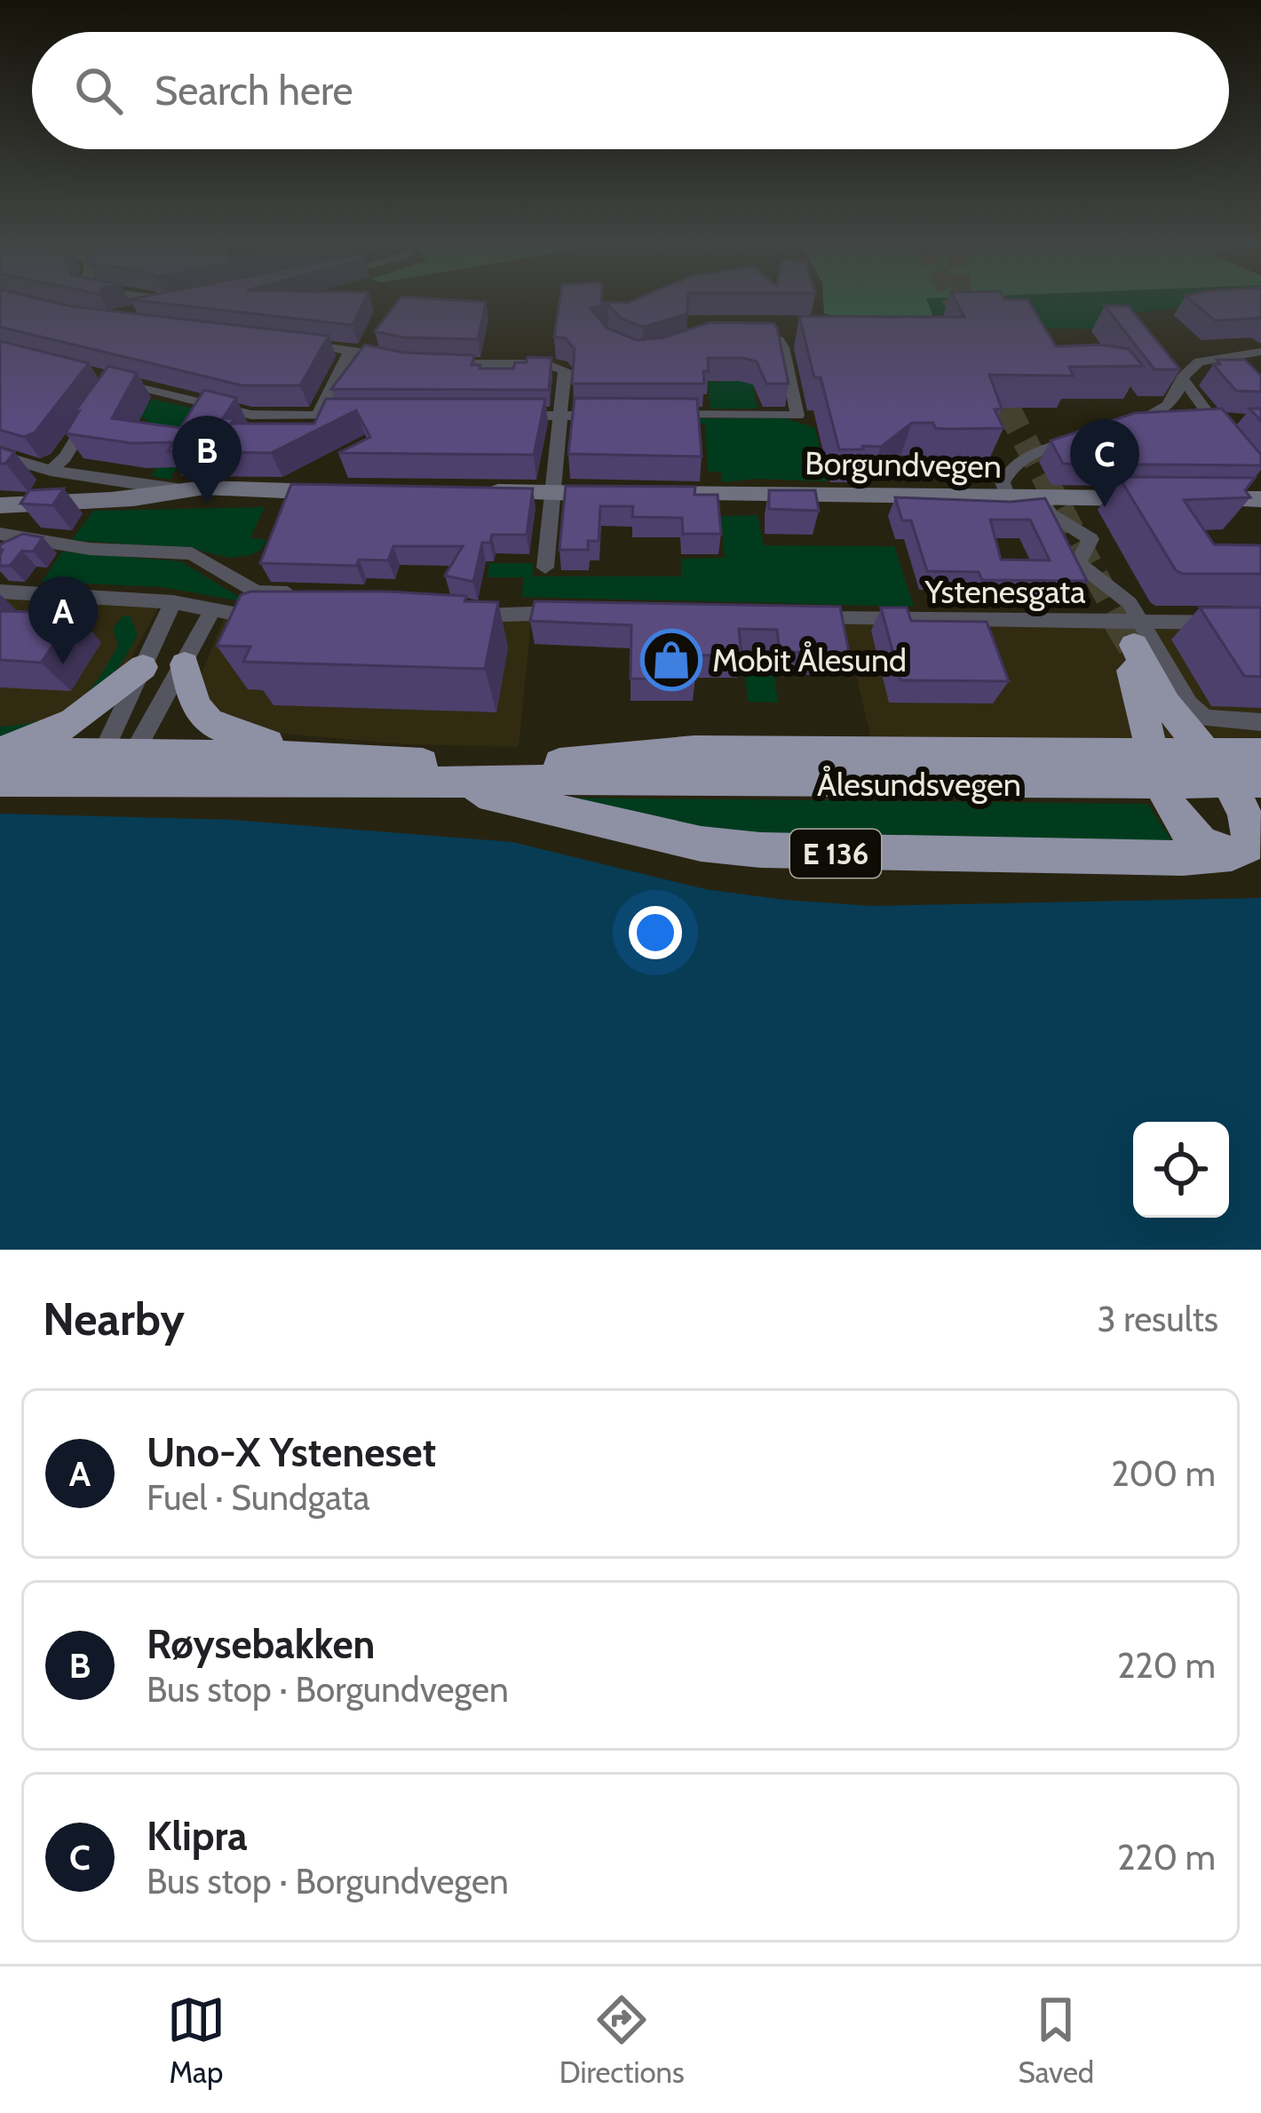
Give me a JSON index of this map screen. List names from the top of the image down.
{
  "streets": {
    "highway": ["Ålesundsvegen", "E 136"],
    "main road": ["Borgundvegen"],
    "street": ["Ystenesgata"]
  },
  "crossings": [
    ["Ålesundsvegen", "E 136"]
  ],
  "places": {
    "shop": ["Mobit Ålesund"]
  },
  "page": {
    "search": "Search here",
    "pins": ["B", "C", "A"],
    "heading": ["Nearby", "3 results"],
    "list": [
      {
        "mark": "A",
        "name": "Uno-X Ysteneset",
        "note": "Fuel · Sundgata",
        "value": "200 m"
      },
      {
        "mark": "B",
        "name": "Røysebakken",
        "note": "Bus stop · Borgundvegen",
        "value": "220 m"
      },
      {
        "mark": "C",
        "name": "Klipra",
        "note": "Bus stop · Borgundvegen",
        "value": "220 m"
      }
    ],
    "nav": ["Map", "Directions", "Saved"]
  }
}
